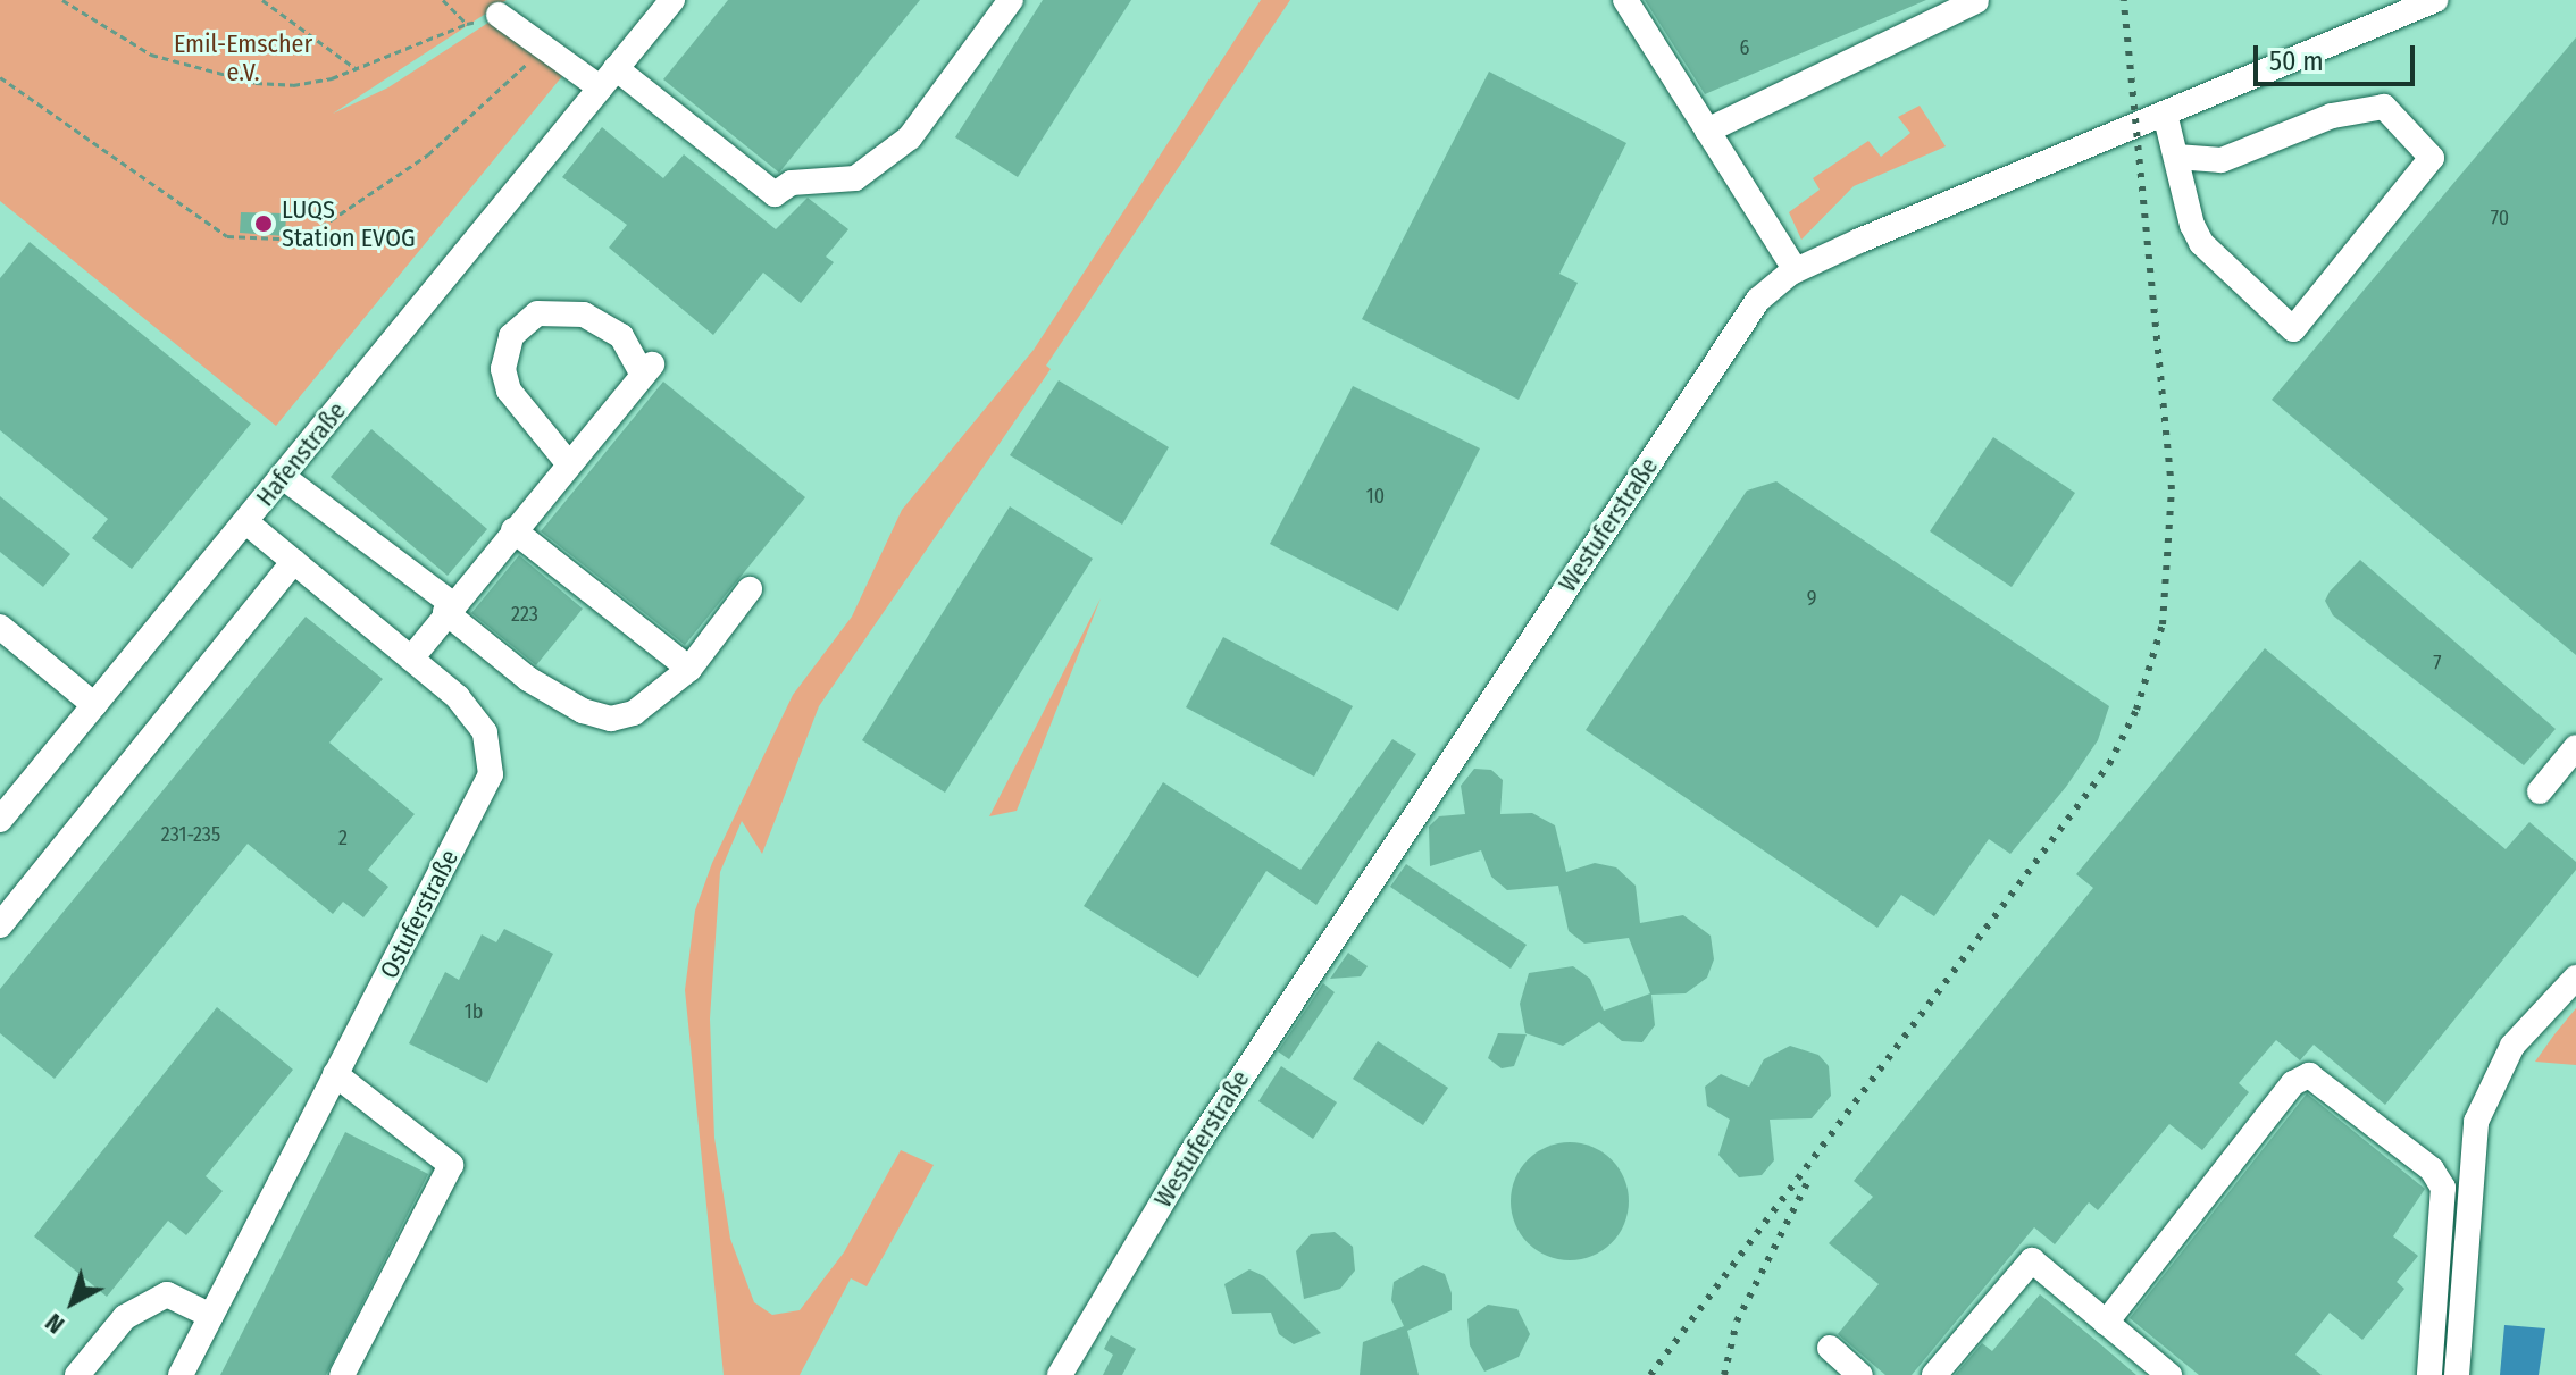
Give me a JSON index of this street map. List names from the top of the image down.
{
  "streets": {
    "street": ["Hafenstraße", "Westuferstraße", "Ostuferstraße"]
  },
  "crossings": [
    ["Hafenstraße", "Ostuferstraße"]
  ],
  "parks": ["Emil-Emscher e.V."],
  "places": ["LUQS Station EVOG"],
  "house_numbers": [
    "6",
    "70",
    "10",
    "9",
    "223",
    "7",
    "231-235",
    "2",
    "1b"
  ],
  "scale_bar": "50 m",
  "north": "bottom left"
}
